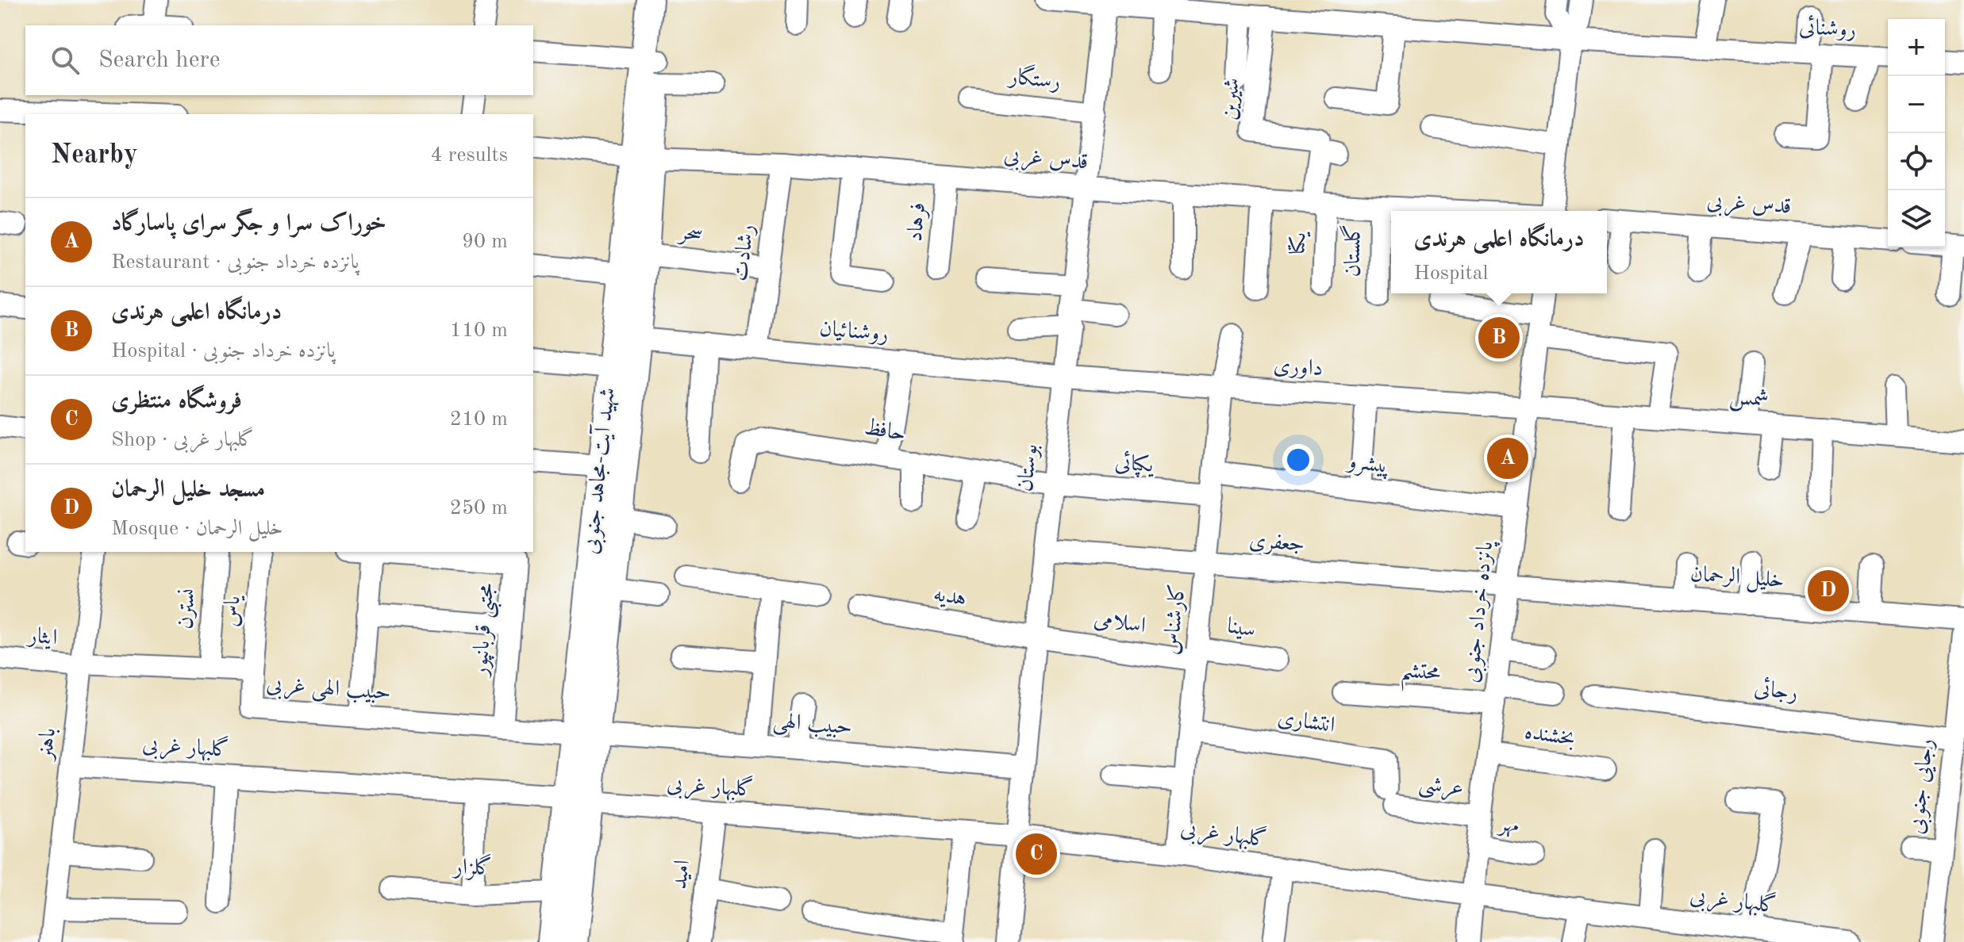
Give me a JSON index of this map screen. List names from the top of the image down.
{
  "streets": {
    "main road": ["شهید آیت-مجاهد جنوبی"],
    "street": [
      "روشنائی",
      "رستگار",
      "شیرین",
      "قدس غربی",
      "فرهاد",
      "سحر",
      "یکتا",
      "گلستان",
      "رشادت",
      "روشنائیان",
      "داوری",
      "شمس",
      "حافظ",
      "یکپائی",
      "پیشرو",
      "بوستان",
      "جعفری",
      "خلیل الرحمان",
      "هدیه",
      "نسترن",
      "یاس",
      "پانزده خرداد جنوبی",
      "کارشناس",
      "اسلامی",
      "سینا",
      "مجتبی قربانپور",
      "ایثار",
      "محتشم",
      "حبیب الهی غربی",
      "رجائی",
      "انتشاری",
      "حبیب الهی",
      "بخشنده",
      "باهنر",
      "گلبهار غربی",
      "عرشی",
      "رجایی جنوبی",
      "مهر",
      "گلزار",
      "امید"
    ]
  },
  "crossings": [
    ["روشنائی", "شیرین"],
    ["روشنائی", "بوستان"],
    ["رستگار", "بوستان"],
    ["شیرین", "یکتا"],
    ["قدس غربی", "فرهاد"],
    ["قدس غربی", "یکتا"],
    ["قدس غربی", "گلستان"],
    ["قدس غربی", "رشادت"],
    ["قدس غربی", "بوستان"],
    ["قدس غربی", "شهید آیت-مجاهد جنوبی"],
    ["سحر", "رشادت"],
    ["سحر", "شهید آیت-مجاهد جنوبی"],
    ["رشادت", "روشنائیان"],
    ["روشنائیان", "داوری"],
    ["روشنائیان", "بوستان"],
    ["روشنائیان", "شهید آیت-مجاهد جنوبی"],
    ["داوری", "شمس"],
    ["داوری", "بوستان"],
    ["داوری", "پانزده خرداد جنوبی"],
    ["داوری", "کارشناس"],
    ["شمس", "پانزده خرداد جنوبی"],
    ["حافظ", "یکپائی"],
    ["حافظ", "بوستان"],
    ["یکپائی", "بوستان"],
    ["یکپائی", "کارشناس"],
    ["پیشرو", "پانزده خرداد جنوبی"],
    ["پیشرو", "کارشناس"],
    ["بوستان", "جعفری"],
    ["بوستان", "هدیه"],
    ["بوستان", "اسلامی"],
    ["بوستان", "حبیب الهی"],
    ["بوستان", "گلبهار غربی"],
    ["شهید آیت-مجاهد جنوبی", "حبیب الهی غربی"],
    ["شهید آیت-مجاهد جنوبی", "حبیب الهی"],
    ["شهید آیت-مجاهد جنوبی", "گلبهار غربی"],
    ["شهید آیت-مجاهد جنوبی", "گلزار"],
    ["جعفری", "خلیل الرحمان"],
    ["جعفری", "پانزده خرداد جنوبی"],
    ["جعفری", "کارشناس"],
    ["خلیل الرحمان", "پانزده خرداد جنوبی"],
    ["هدیه", "اسلامی"],
    ["نسترن", "حبیب الهی غربی"],
    ["یاس", "حبیب الهی غربی"],
    ["پانزده خرداد جنوبی", "محتشم"],
    ["پانزده خرداد جنوبی", "بخشنده"],
    ["پانزده خرداد جنوبی", "گلبهار غربی"],
    ["پانزده خرداد جنوبی", "عرشی"],
    ["پانزده خرداد جنوبی", "مهر"],
    ["کارشناس", "اسلامی"],
    ["کارشناس", "سینا"],
    ["کارشناس", "انتشاری"],
    ["کارشناس", "گلبهار غربی"],
    ["اسلامی", "سینا"],
    ["مجتبی قربانپور", "حبیب الهی غربی"],
    ["ایثار", "حبیب الهی غربی"],
    ["ایثار", "باهنر"],
    ["حبیب الهی غربی", "باهنر"],
    ["رجائی", "رجایی جنوبی"],
    ["انتشاری", "عرشی"],
    ["باهنر", "گلبهار غربی"],
    ["گلبهار غربی", "امید"]
  ],
  "page": {
    "map_buttons": ["+", "−"],
    "search": "Search here",
    "heading": ["Nearby", "4 results"],
    "list": [
      {
        "mark": "A",
        "name": "خوراک سرا و جگر سرای پاسارگاد",
        "note": "Restaurant · پانزده خرداد جنوبی",
        "value": "90 m"
      },
      {
        "mark": "B",
        "name": "درمانگاه اعلمی هرندی",
        "note": "Hospital · پانزده خرداد جنوبی",
        "value": "110 m"
      },
      {
        "mark": "C",
        "name": "فروشگاه منتظری",
        "note": "Shop · گلبهار غربی",
        "value": "210 m"
      },
      {
        "mark": "D",
        "name": "مسجد خلیل الرحمان",
        "note": "Mosque · خلیل الرحمان",
        "value": "250 m"
      }
    ],
    "popup": ["درمانگاه اعلمی هرندی", "Hospital"],
    "pins": [
      "B",
      "A",
      "D",
      "C"
    ]
  }
}
